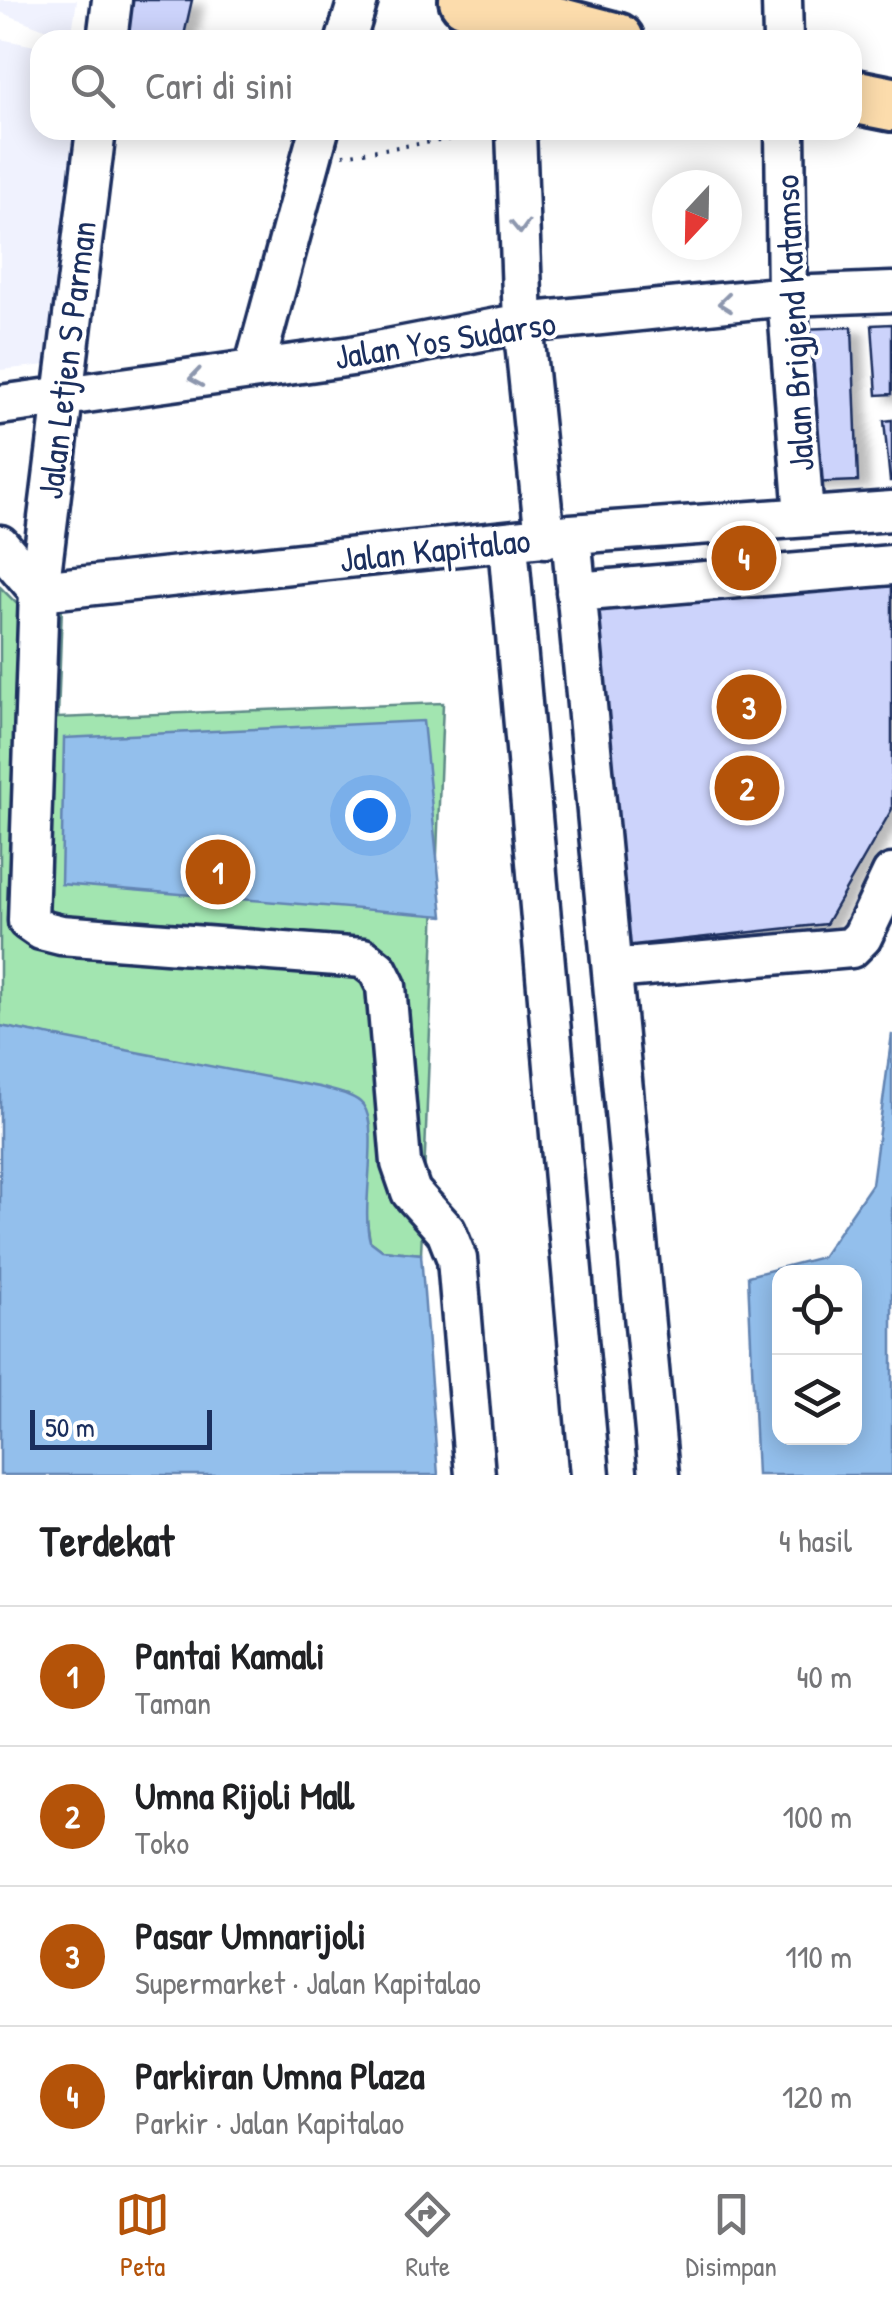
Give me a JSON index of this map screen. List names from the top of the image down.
{
  "streets": {
    "street": [
      "Jalan Brigjend Katamso",
      "Jalan Yos Sudarso",
      "Jalan Letjen S Parman",
      "Jalan Kapitalao"
    ]
  },
  "crossings": [
    ["Jalan Brigjend Katamso", "Jalan Yos Sudarso"],
    ["Jalan Brigjend Katamso", "Jalan Kapitalao"],
    ["Jalan Yos Sudarso", "Jalan Letjen S Parman"],
    ["Jalan Letjen S Parman", "Jalan Kapitalao"]
  ],
  "scale_bar": "50 m",
  "north": "bottom",
  "page": {
    "search": "Cari di sini",
    "pins": [
      "4",
      "3",
      "2",
      "1"
    ],
    "scale": "50 m",
    "heading": ["Terdekat", "4 hasil"],
    "list": [
      {
        "mark": "1",
        "name": "Pantai Kamali",
        "note": "Taman",
        "value": "40 m"
      },
      {
        "mark": "2",
        "name": "Umna Rijoli Mall",
        "note": "Toko",
        "value": "100 m"
      },
      {
        "mark": "3",
        "name": "Pasar Umnarijoli",
        "note": "Supermarket · Jalan Kapitalao",
        "value": "110 m"
      },
      {
        "mark": "4",
        "name": "Parkiran Umna Plaza",
        "note": "Parkir · Jalan Kapitalao",
        "value": "120 m"
      }
    ],
    "nav": ["Peta", "Rute", "Disimpan"]
  }
}
